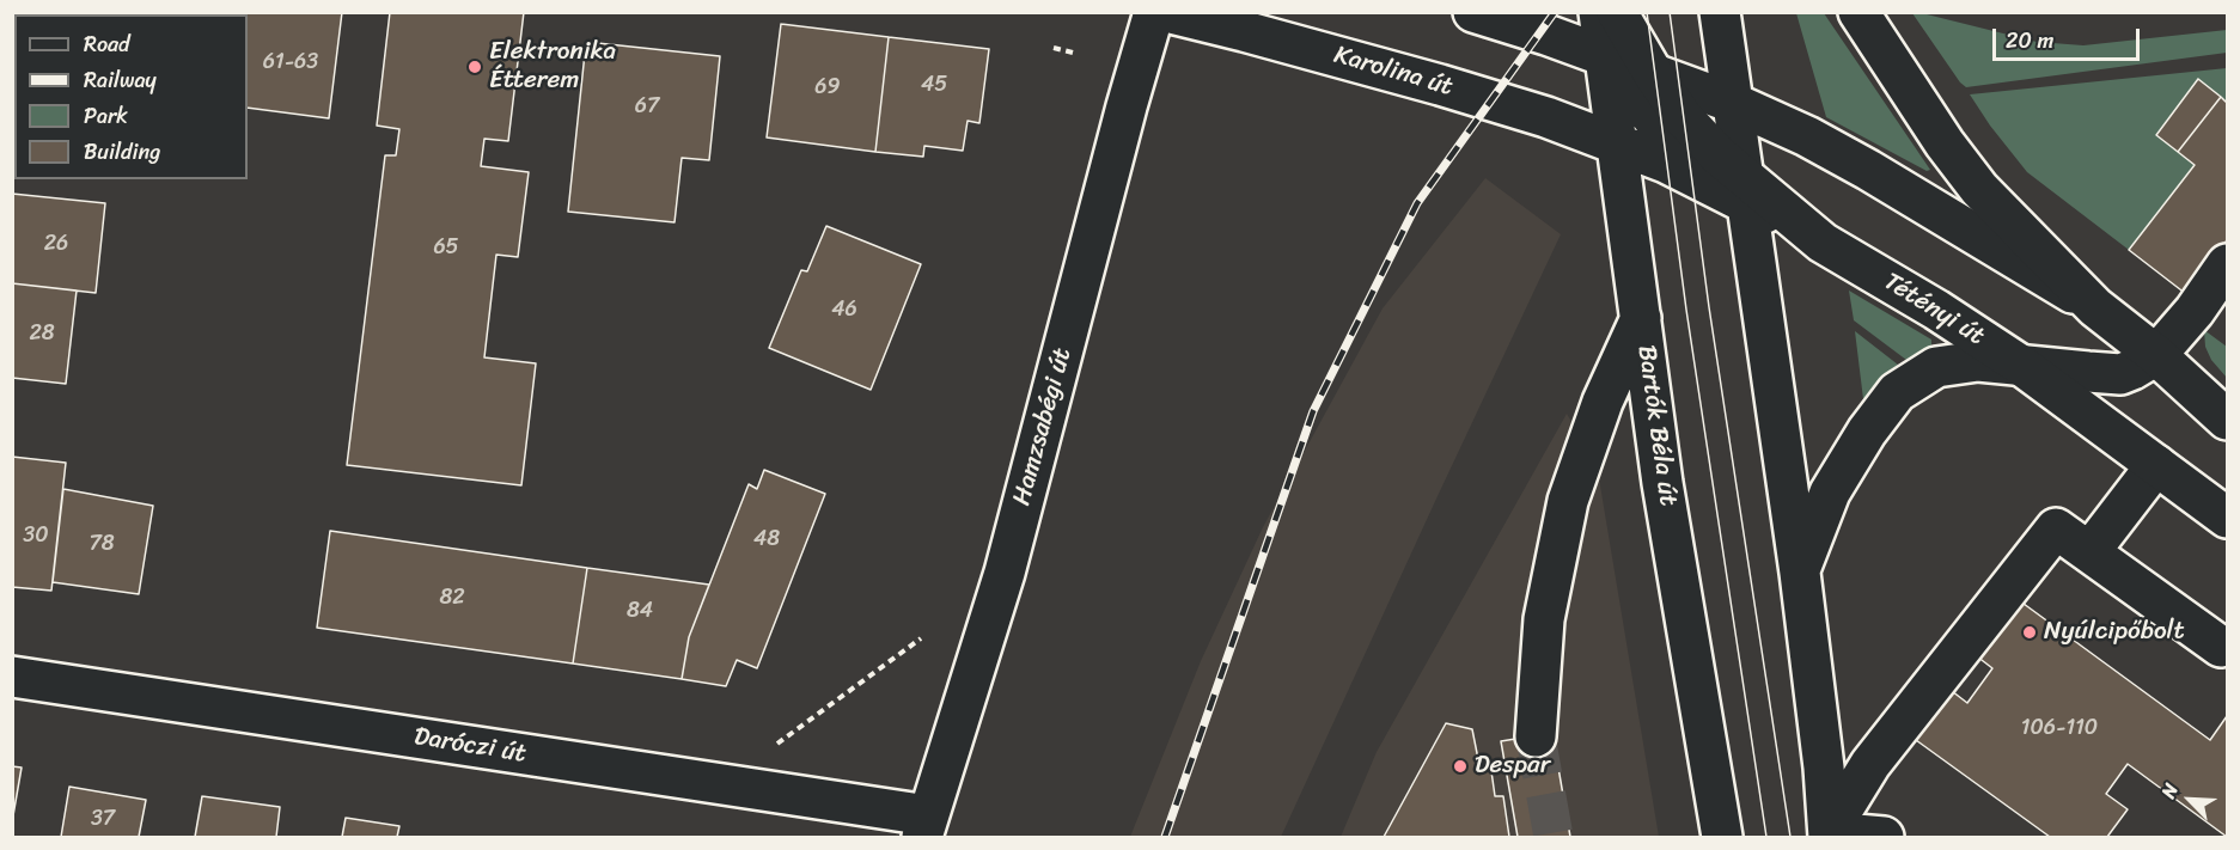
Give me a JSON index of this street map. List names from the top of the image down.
{
  "streets": {
    "street": [
      "Karolina út",
      "Tétényi út",
      "Bartók Béla út",
      "Hamzsabégi út",
      "Daróczi út"
    ]
  },
  "crossings": [
    ["Karolina út", "Bartók Béla út"],
    ["Hamzsabégi út", "Daróczi út"]
  ],
  "places": ["Elektronika Étterem", "Nyúlcipőbolt", "Despar"],
  "house_numbers": [
    "61-63",
    "45",
    "69",
    "67",
    "26",
    "65",
    "46",
    "28",
    "30",
    "48",
    "78",
    "82",
    "84",
    "106-110",
    "37"
  ],
  "legend": [
    "Road",
    "Railway",
    "Park",
    "Building"
  ],
  "scale_bar": "20 m",
  "north": "top left"
}
